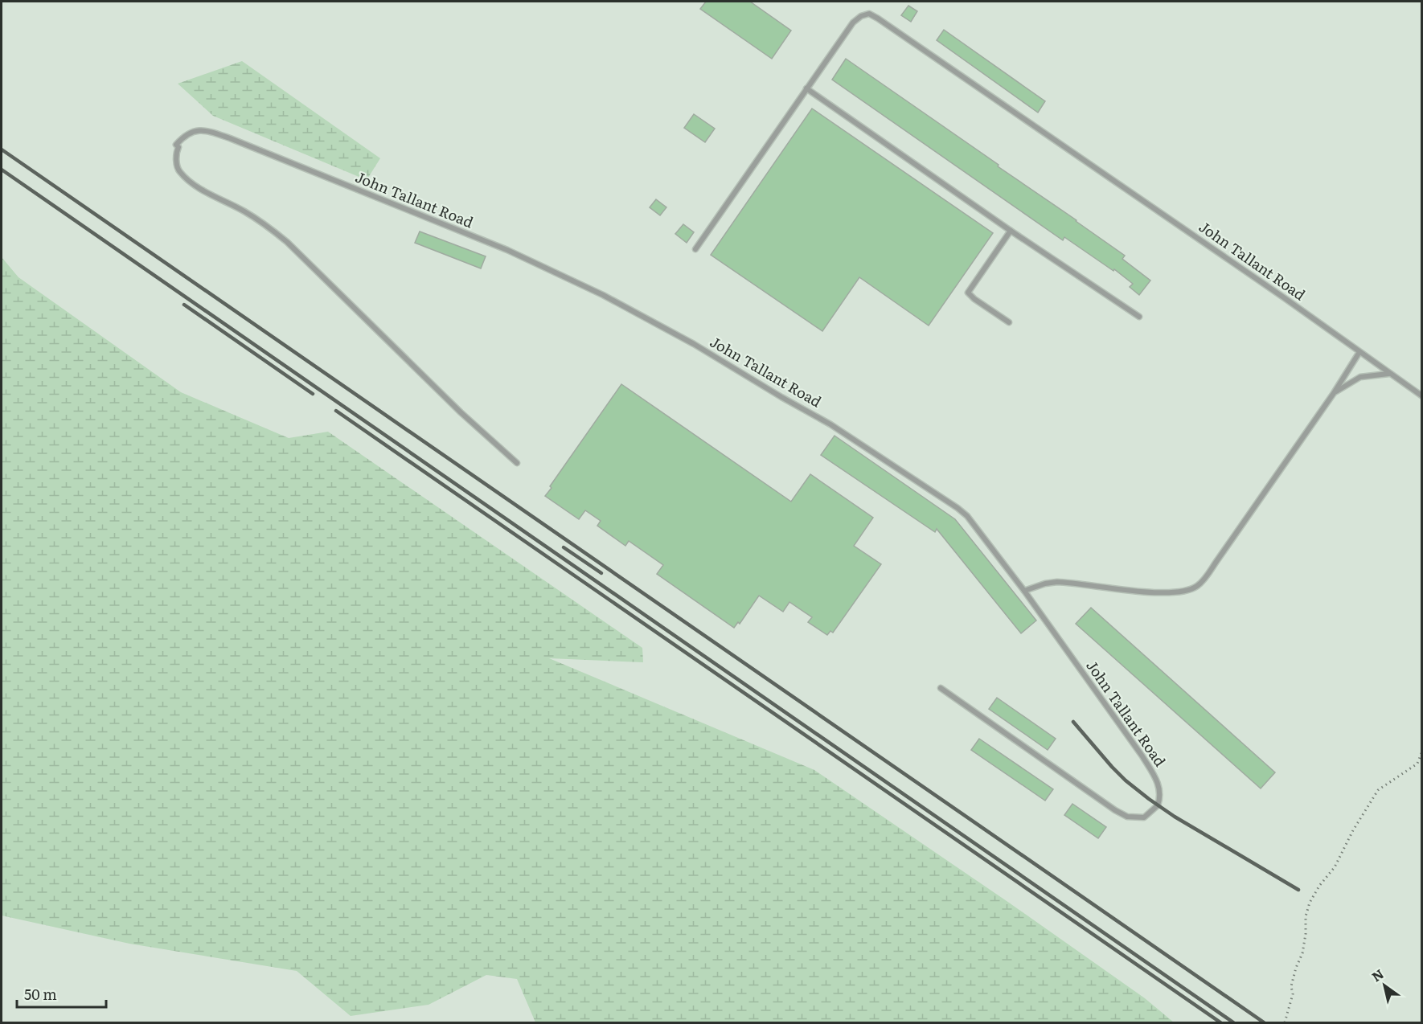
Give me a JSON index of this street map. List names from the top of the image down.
{
  "streets": {
    "lane": ["John Tallant Road"]
  },
  "scale_bar": "50 m",
  "north": "top left"
}
